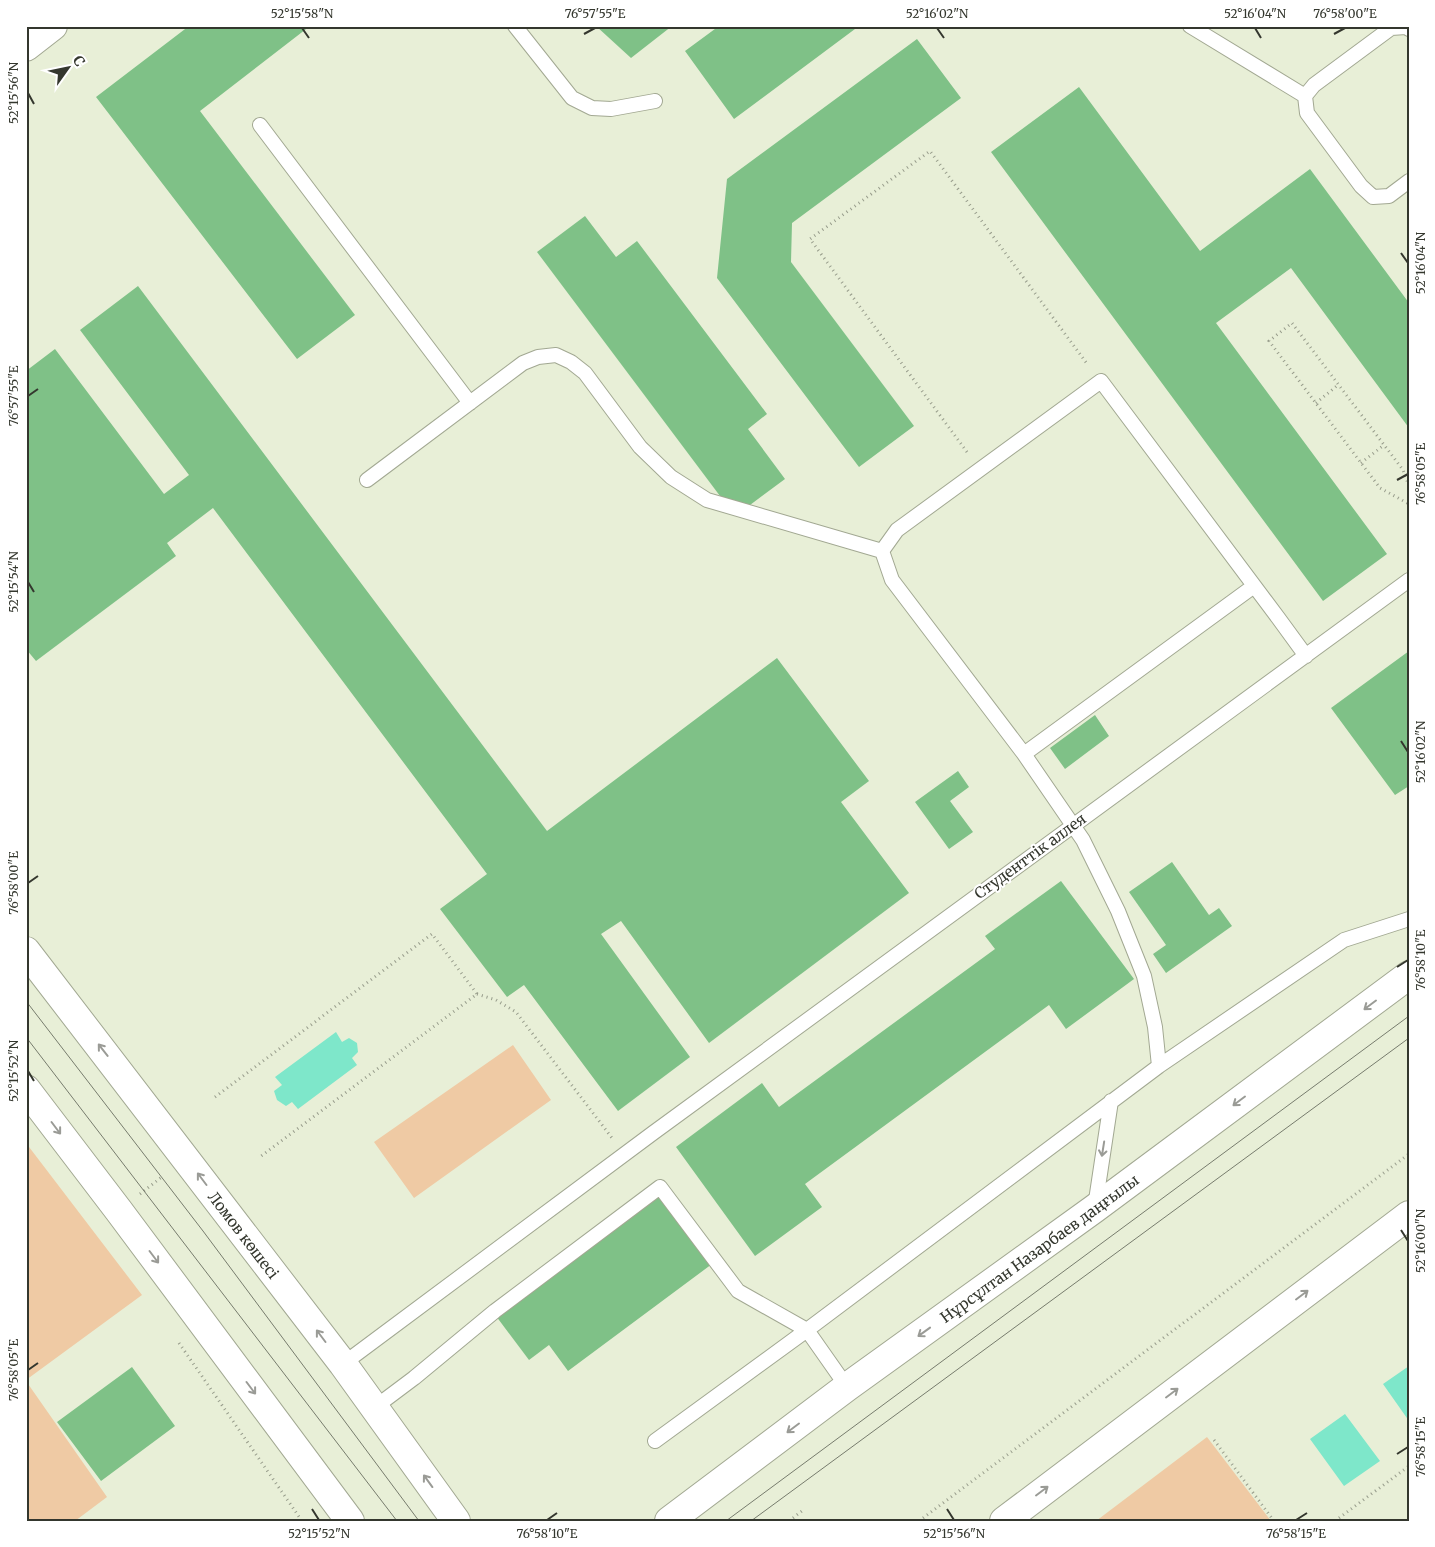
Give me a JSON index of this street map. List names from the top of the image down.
{
  "streets": {
    "main road": ["Ломов көшесі", "Нұрсұлтан Назарбаев даңғылы"],
    "lane": ["Студенттік аллея"]
  },
  "crossings": [
    ["Студенттік аллея", "Ломов көшесі"]
  ],
  "north": "top right",
  "coordinates": [
    "52°15'58\"N",
    "76°57'55\"E",
    "52°16'02\"N",
    "52°16'04\"N",
    "76°58'00\"E",
    "52°15'56\"N",
    "76°58'05\"E",
    "52°15'54\"N",
    "76°58'10\"E",
    "52°15'52\"N",
    "52°16'00\"N",
    "76°58'15\"E"
  ]
}
